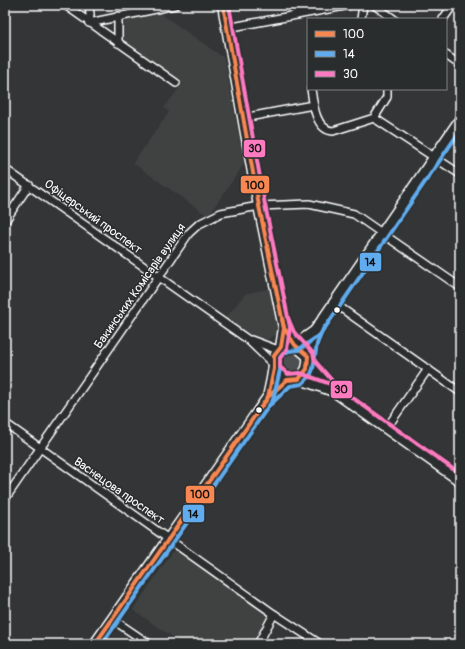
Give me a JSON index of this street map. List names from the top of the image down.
{
  "streets": {
    "street": ["Офіцерський проспект", "Бакинських Комісарів вулиця", "Васнецова проспект"]
  },
  "crossings": [
    ["Офіцерський проспект", "Бакинських Комісарів вулиця"],
    ["Бакинських Комісарів вулиця", "Васнецова проспект"]
  ],
  "lines": ["transit line 100", "transit line 30", "transit line 14"],
  "legend": ["100", "14", "30"]
}
